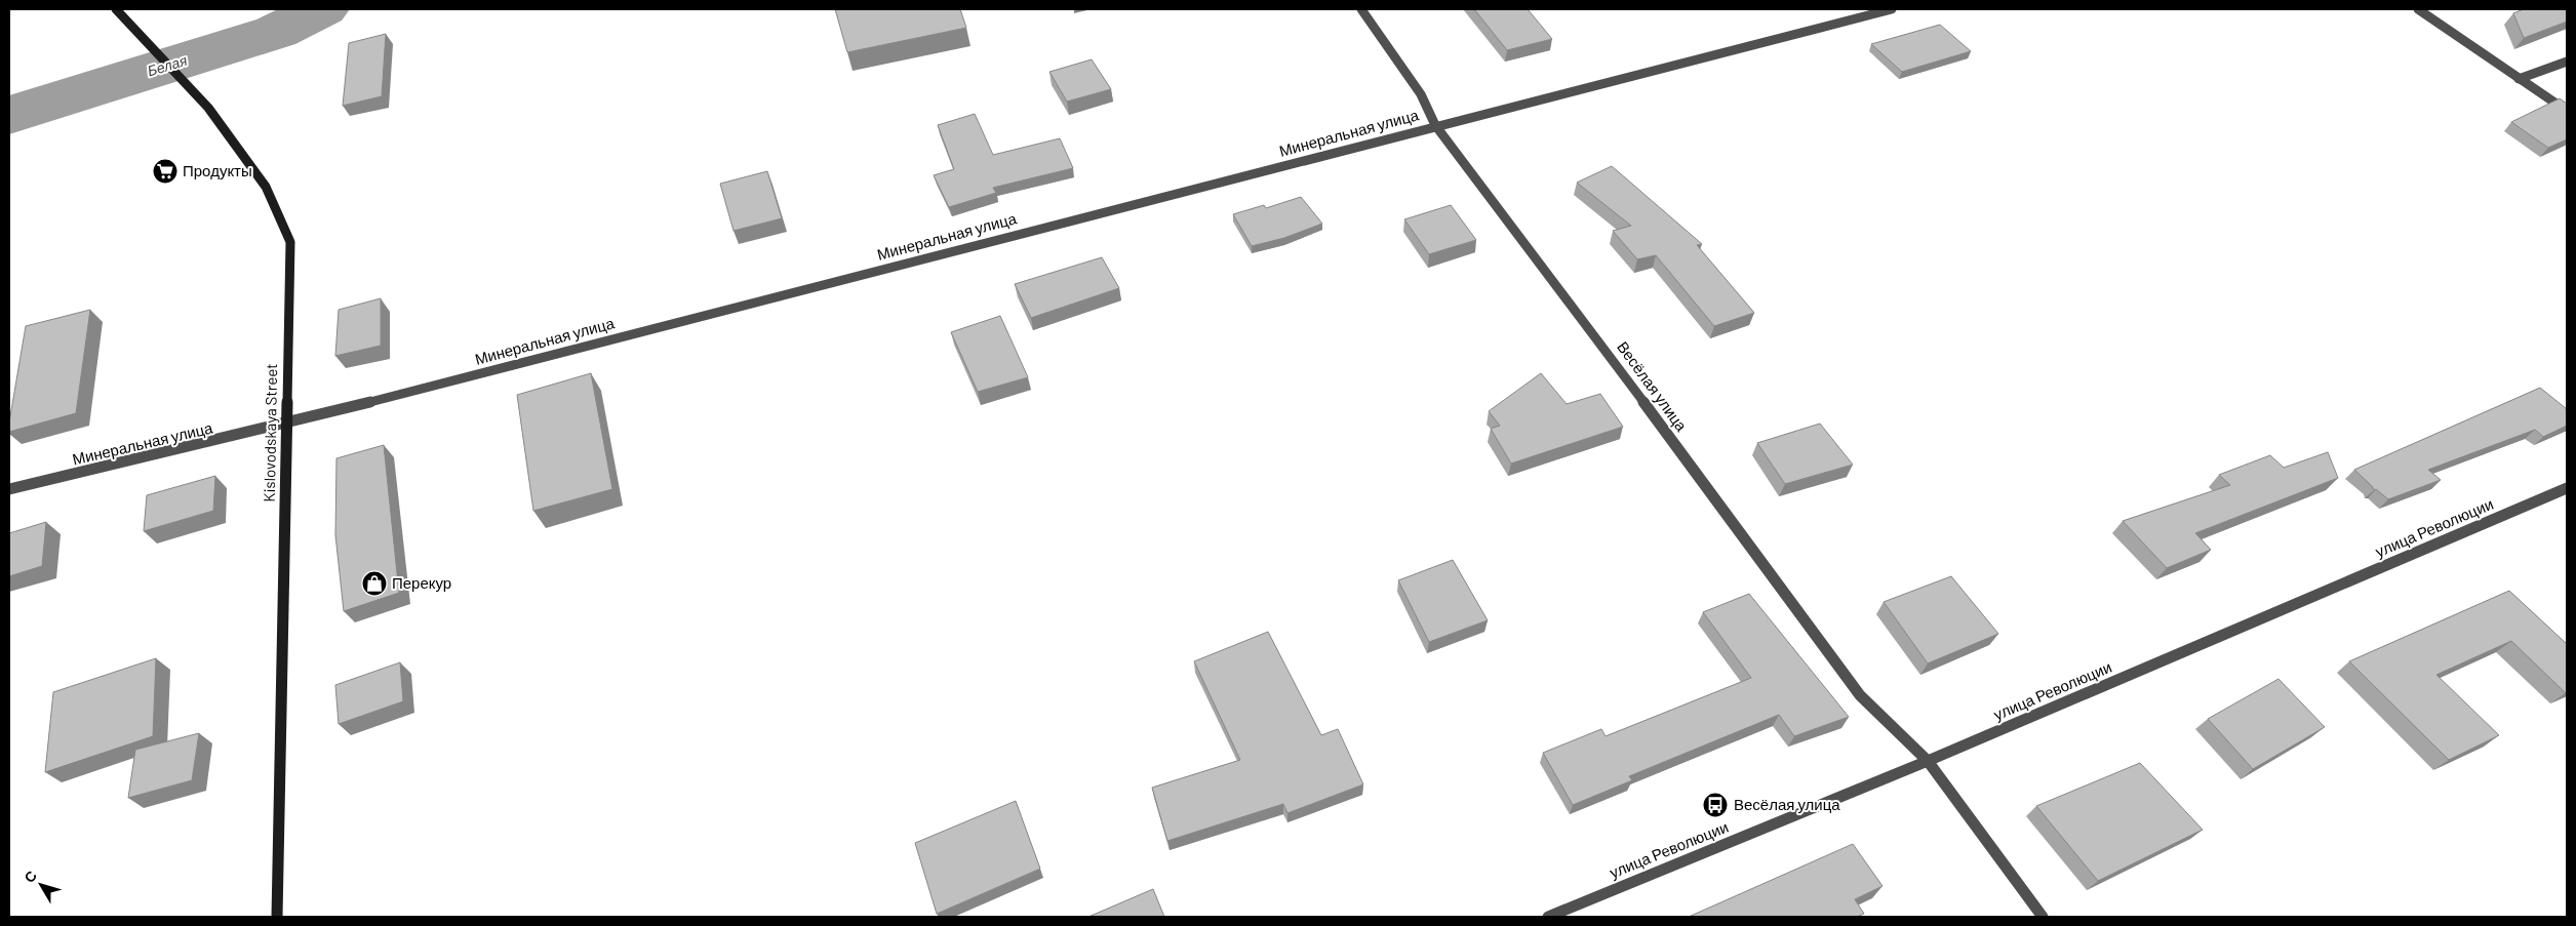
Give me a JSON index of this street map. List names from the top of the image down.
{
  "streets": {
    "main road": ["Kislovodskaya Street"],
    "street": ["Минеральная улица", "Весёлая улица", "улица Революции"]
  },
  "crossings": [
    ["Минеральная улица", "Весёлая улица"],
    ["Минеральная улица", "Kislovodskaya Street"],
    ["Весёлая улица", "улица Революции"]
  ],
  "water": ["Белая"],
  "places": {
    "supermarket": ["Продукты"],
    "shop": ["Перекур"],
    "bus stop": ["Весёлая улица"]
  },
  "north": "top left"
}
